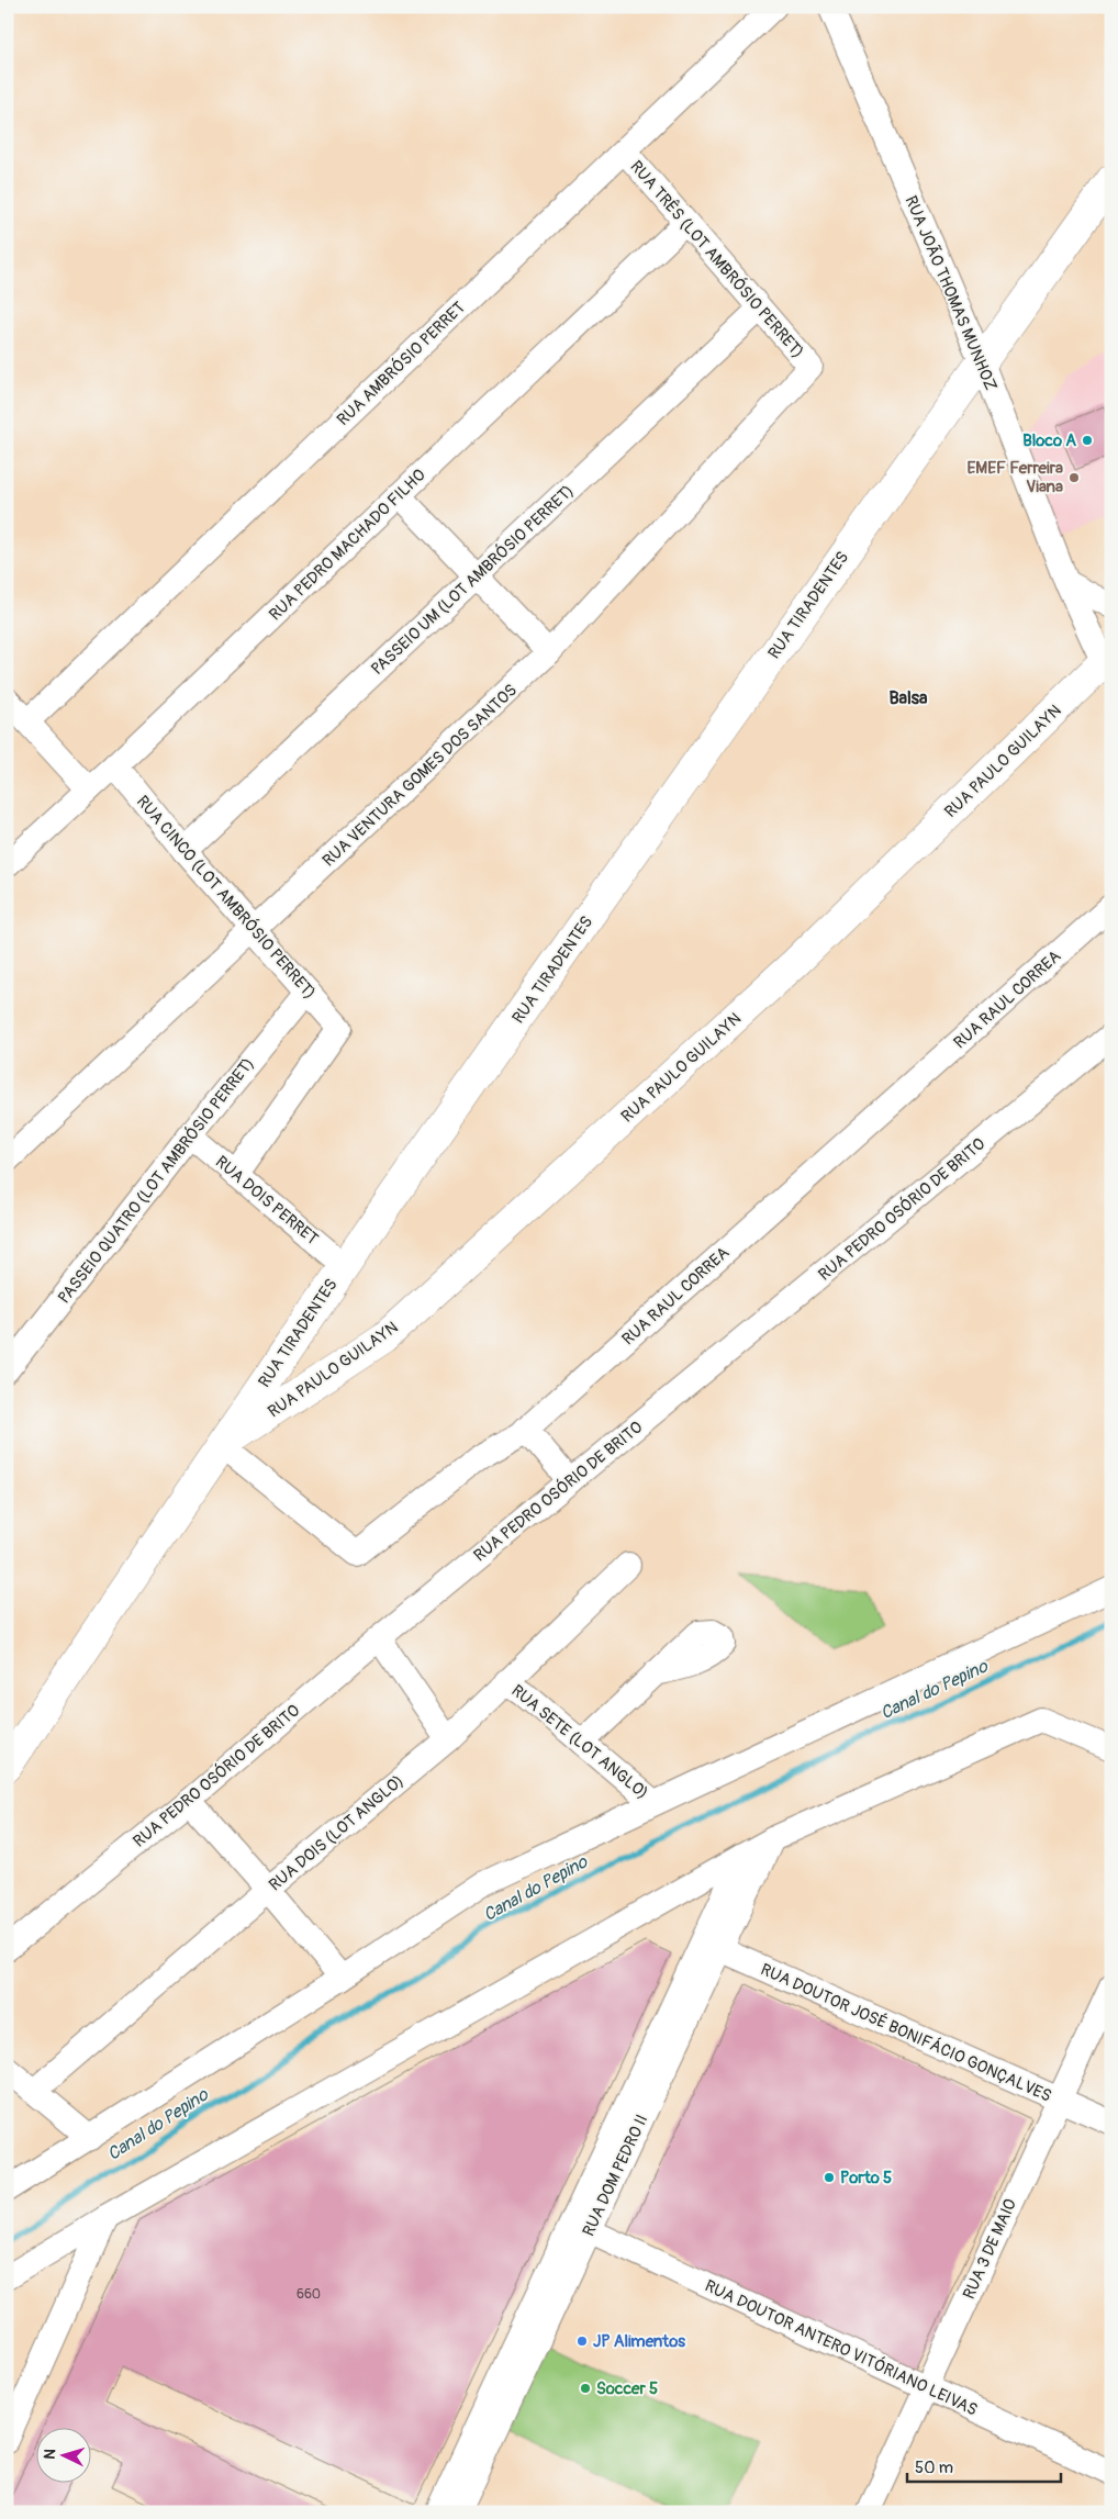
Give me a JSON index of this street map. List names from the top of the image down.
{
  "streets": {
    "street": [
      "RUA TRÊS (LOT AMBRÓSIO PERRET)",
      "RUA JOÃO THOMAS MUNHOZ",
      "RUA AMBRÓSIO PERRET",
      "RUA PEDRO MACHADO FILHO",
      "PASSEIO UM (LOT AMBRÓSIO PERRET)",
      "RUA TIRADENTES",
      "RUA PAULO GUILAYN",
      "RUA VENTURA GOMES DOS SANTOS",
      "RUA CINCO (LOT AMBRÓSIO PERRET)",
      "RUA RAUL CORREA",
      "PASSEIO QUATRO (LOT AMBRÓSIO PERRET)",
      "RUA DOIS PERRET",
      "RUA PEDRO OSÓRIO DE BRITO",
      "RUA SETE (LOT ANGLO)",
      "RUA DOIS (LOT ANGLO)",
      "RUA DOUTOR JOSÉ BONIFÁCIO GONÇALVES",
      "RUA DOM PEDRO II",
      "RUA 3 DE MAIO",
      "RUA DOUTOR ANTERO VITÓRIANO LEIVAS"
    ]
  },
  "crossings": [
    ["RUA TRÊS (LOT AMBRÓSIO PERRET)", "RUA AMBRÓSIO PERRET"],
    ["RUA TRÊS (LOT AMBRÓSIO PERRET)", "RUA PEDRO MACHADO FILHO"],
    ["RUA TRÊS (LOT AMBRÓSIO PERRET)", "PASSEIO UM (LOT AMBRÓSIO PERRET)"],
    ["RUA TRÊS (LOT AMBRÓSIO PERRET)", "RUA VENTURA GOMES DOS SANTOS"],
    ["RUA JOÃO THOMAS MUNHOZ", "RUA TIRADENTES"],
    ["RUA JOÃO THOMAS MUNHOZ", "RUA PAULO GUILAYN"],
    ["RUA PEDRO MACHADO FILHO", "RUA CINCO (LOT AMBRÓSIO PERRET)"],
    ["PASSEIO UM (LOT AMBRÓSIO PERRET)", "RUA CINCO (LOT AMBRÓSIO PERRET)"],
    ["RUA TIRADENTES", "RUA PAULO GUILAYN"],
    ["RUA TIRADENTES", "RUA RAUL CORREA"],
    ["RUA TIRADENTES", "RUA DOIS PERRET"],
    ["RUA PAULO GUILAYN", "RUA RAUL CORREA"],
    ["RUA VENTURA GOMES DOS SANTOS", "RUA CINCO (LOT AMBRÓSIO PERRET)"],
    ["RUA CINCO (LOT AMBRÓSIO PERRET)", "PASSEIO QUATRO (LOT AMBRÓSIO PERRET)"],
    ["RUA CINCO (LOT AMBRÓSIO PERRET)", "RUA DOIS PERRET"],
    ["PASSEIO QUATRO (LOT AMBRÓSIO PERRET)", "RUA DOIS PERRET"],
    ["RUA SETE (LOT ANGLO)", "RUA DOIS (LOT ANGLO)"],
    ["RUA DOUTOR JOSÉ BONIFÁCIO GONÇALVES", "RUA DOM PEDRO II"],
    ["RUA DOUTOR JOSÉ BONIFÁCIO GONÇALVES", "RUA 3 DE MAIO"],
    ["RUA DOM PEDRO II", "RUA DOUTOR ANTERO VITÓRIANO LEIVAS"],
    ["RUA 3 DE MAIO", "RUA DOUTOR ANTERO VITÓRIANO LEIVAS"]
  ],
  "districts": ["Balsa"],
  "water": ["Canal do Pepino"],
  "places": [
    "Bloco A",
    "EMEF Ferreira Viana",
    "Porto 5",
    "JP Alimentos",
    "Soccer 5"
  ],
  "house_numbers": ["660"],
  "scale_bar": "50 m",
  "north": "left"
}
